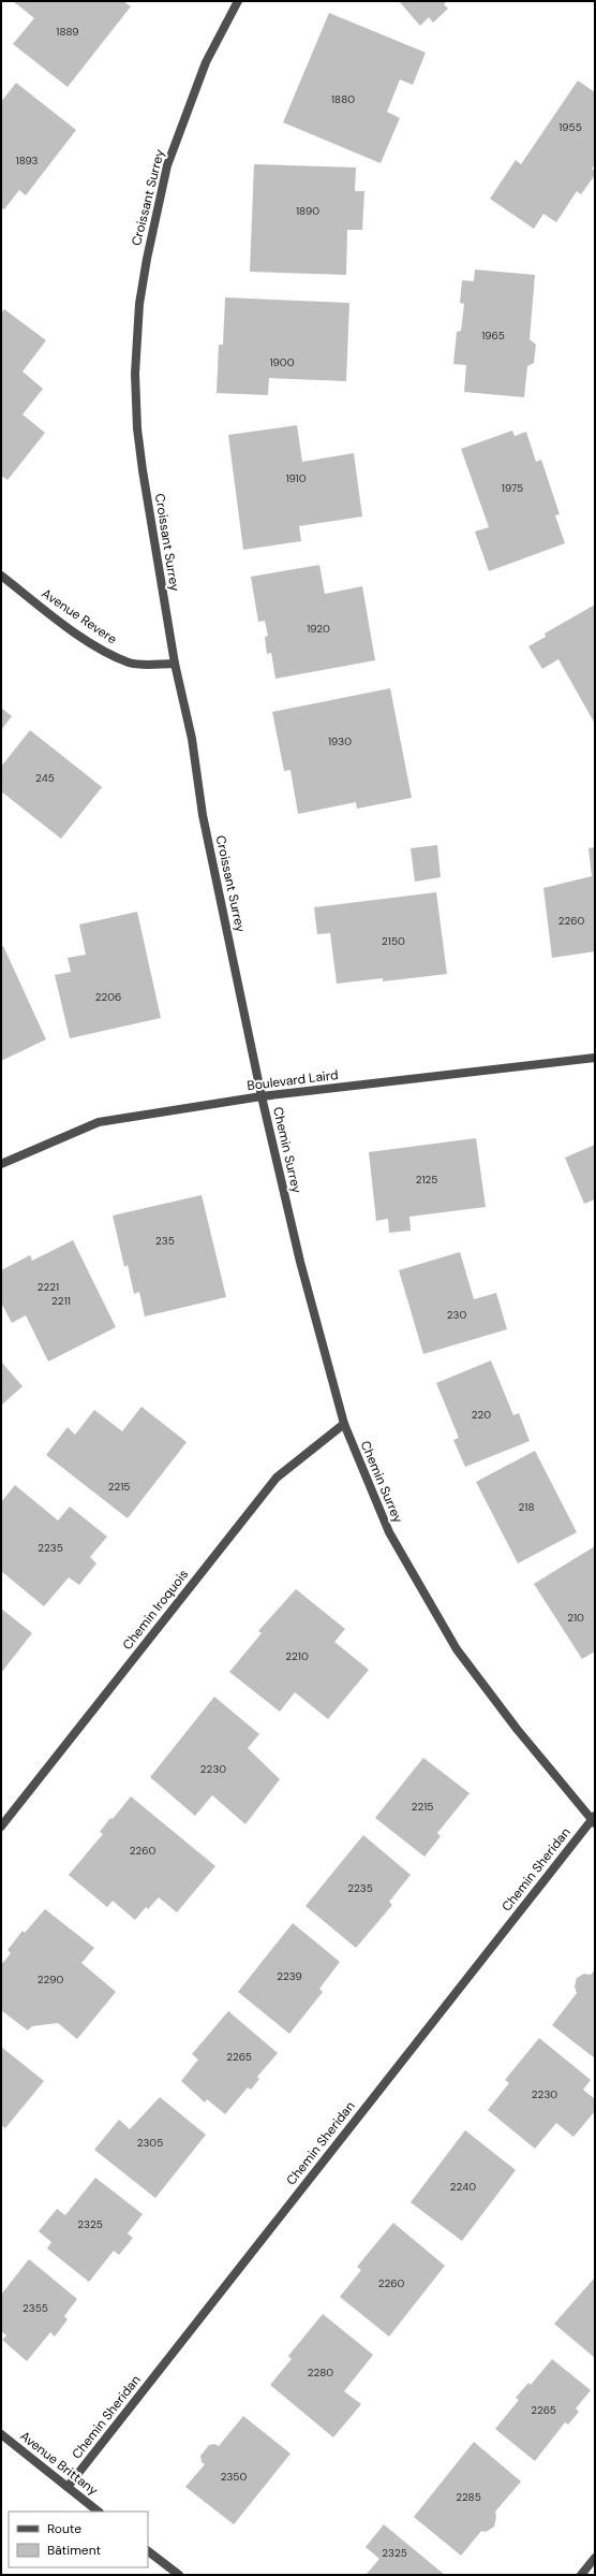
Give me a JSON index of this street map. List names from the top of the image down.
{
  "streets": {
    "street": [
      "Croissant Surrey",
      "Avenue Revere",
      "Boulevard Laird",
      "Chemin Surrey",
      "Chemin Iroquois",
      "Chemin Sheridan",
      "Avenue Brittany"
    ]
  },
  "crossings": [
    ["Croissant Surrey", "Avenue Revere"],
    ["Croissant Surrey", "Boulevard Laird"],
    ["Croissant Surrey", "Chemin Surrey"],
    ["Boulevard Laird", "Chemin Surrey"],
    ["Chemin Surrey", "Chemin Iroquois"],
    ["Chemin Surrey", "Chemin Sheridan"],
    ["Chemin Sheridan", "Avenue Brittany"]
  ],
  "house_numbers": [
    "1889",
    "1880",
    "1955",
    "1893",
    "1890",
    "1965",
    "1900",
    "1910",
    "1975",
    "1920",
    "1930",
    "245",
    "2260",
    "2150",
    "2206",
    "2125",
    "235",
    "2221",
    "2211",
    "230",
    "220",
    "2215",
    "218",
    "2235",
    "210",
    "2210",
    "2230",
    "2215",
    "2260",
    "2235",
    "2239",
    "2290",
    "2265",
    "2230",
    "2305",
    "2240",
    "2325",
    "2260",
    "2355",
    "2280",
    "2265",
    "2350",
    "2285",
    "2325"
  ],
  "legend": ["Route", "Bâtiment"]
}
